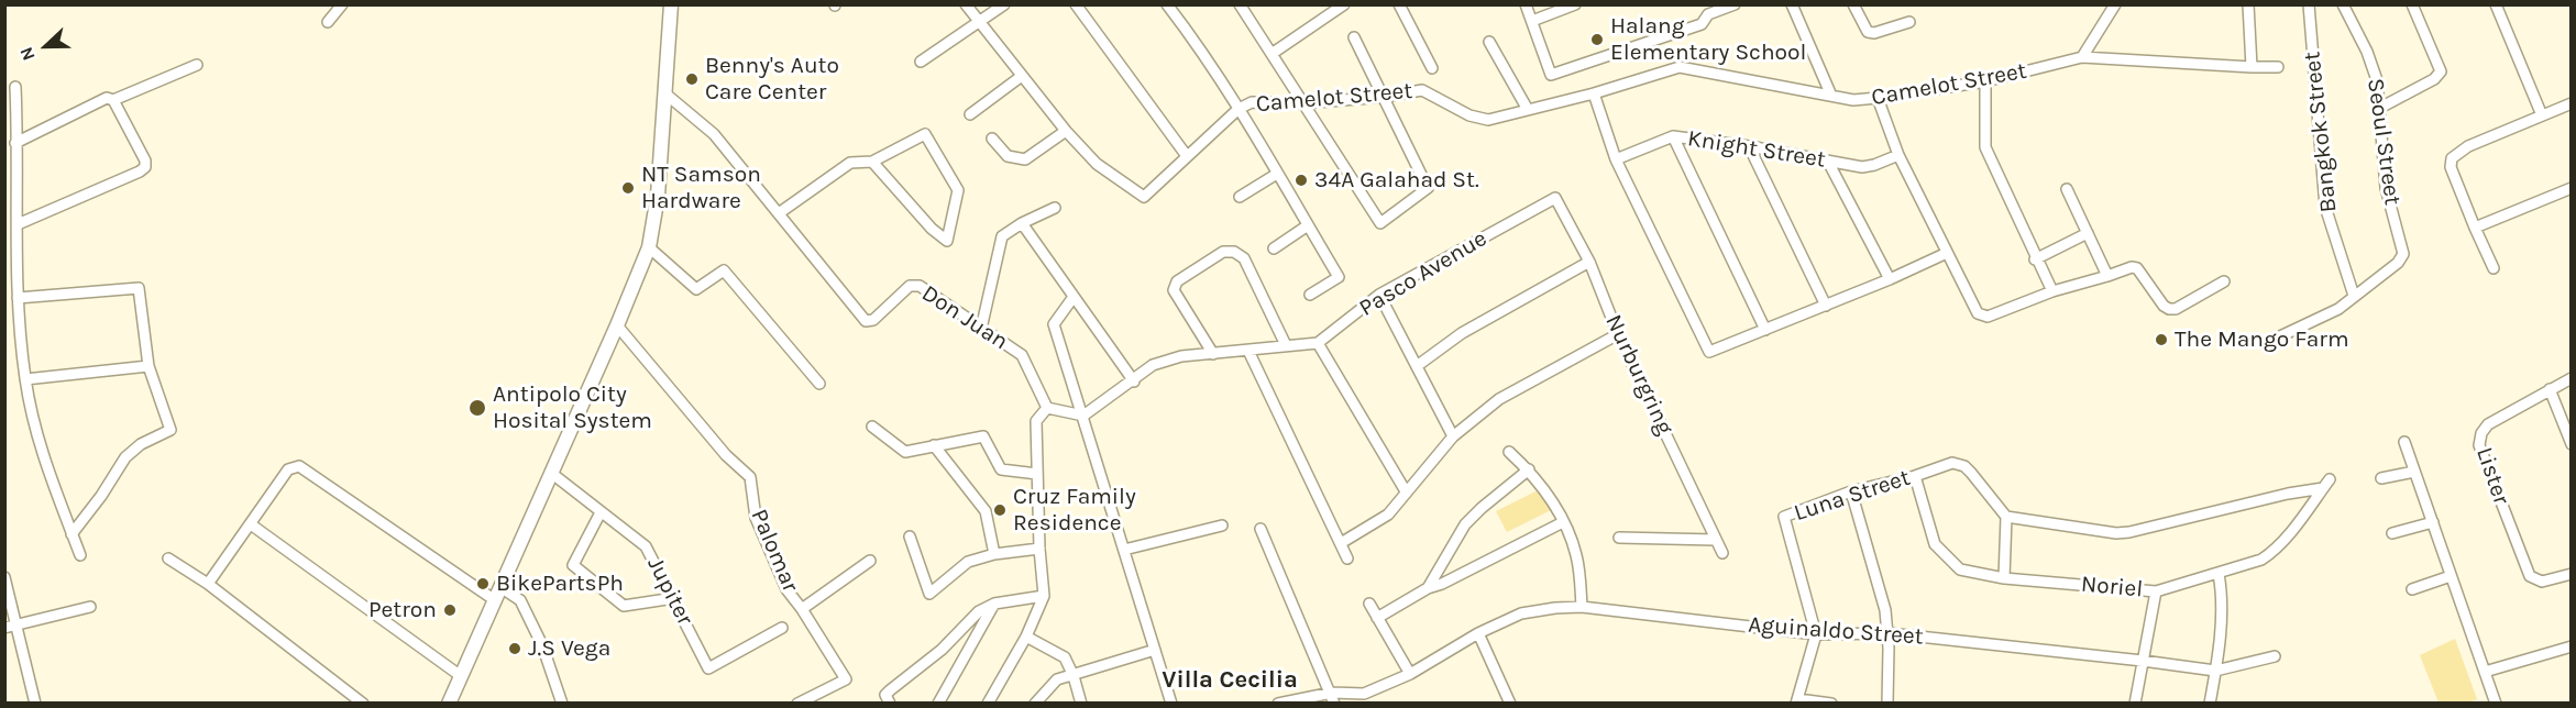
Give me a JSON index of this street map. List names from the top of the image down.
{
  "streets": {
    "street": [
      "Camelot Street",
      "Bangkok Street",
      "Seoul Street",
      "Knight Street",
      "Pasco Avenue",
      "Don Juan",
      "Nurburgring",
      "Lister",
      "Luna Street",
      "Palomar",
      "Noriel",
      "Jupiter",
      "Aguinaldo Street"
    ]
  },
  "crossings": [
    ["Bangkok Street", "Seoul Street"],
    ["Pasco Avenue", "Nurburgring"],
    ["Luna Street", "Noriel"],
    ["Luna Street", "Aguinaldo Street"]
  ],
  "districts": ["Villa Cecilia"],
  "places": [
    "Halang Elementary School",
    "Benny's Auto Care Center",
    "34A Galahad St.",
    "NT Samson Hardware",
    "The Mango Farm",
    "Antipolo City Hosital System",
    "Cruz Family Residence",
    "BikePartsPh",
    "Petron",
    "J.S Vega"
  ],
  "north": "left"
}
